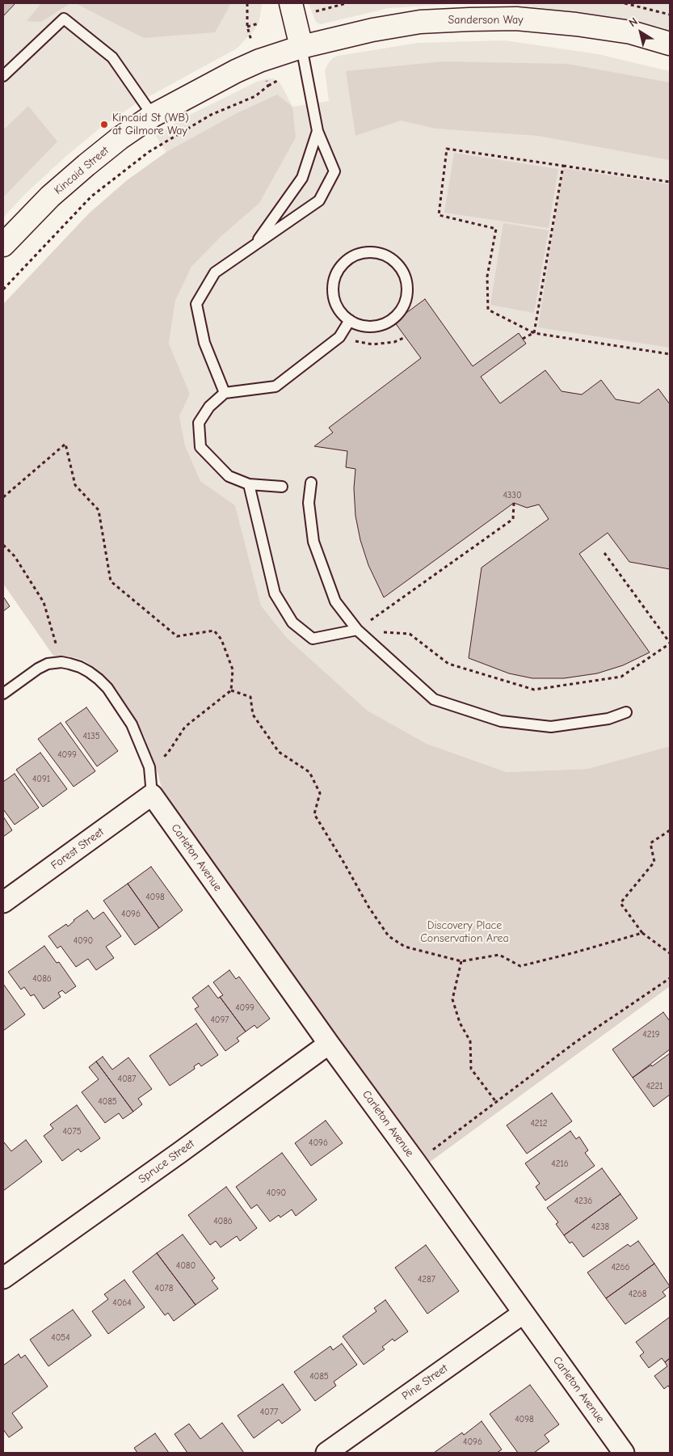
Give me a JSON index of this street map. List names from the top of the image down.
{
  "streets": {
    "street": [
      "Sanderson Way",
      "Kincaid Street",
      "Forest Street",
      "Carleton Avenue",
      "Spruce Street",
      "Pine Street"
    ]
  },
  "crossings": [
    ["Sanderson Way", "Kincaid Street"],
    ["Forest Street", "Carleton Avenue"],
    ["Carleton Avenue", "Spruce Street"],
    ["Carleton Avenue", "Pine Street"]
  ],
  "parks": ["Discovery Place Conservation Area"],
  "places": ["Kincaid St (WB) at Gilmore Way"],
  "house_numbers": [
    "4330",
    "4135",
    "4099",
    "4091",
    "4098",
    "4096",
    "4090",
    "4086",
    "4099",
    "4097",
    "4219",
    "4087",
    "4221",
    "4085",
    "4212",
    "4075",
    "4096",
    "4216",
    "4090",
    "4236",
    "4086",
    "4238",
    "4080",
    "4266",
    "4287",
    "4078",
    "4268",
    "4064",
    "4054",
    "4085",
    "4077",
    "4098",
    "4096"
  ],
  "north": "top left"
}
